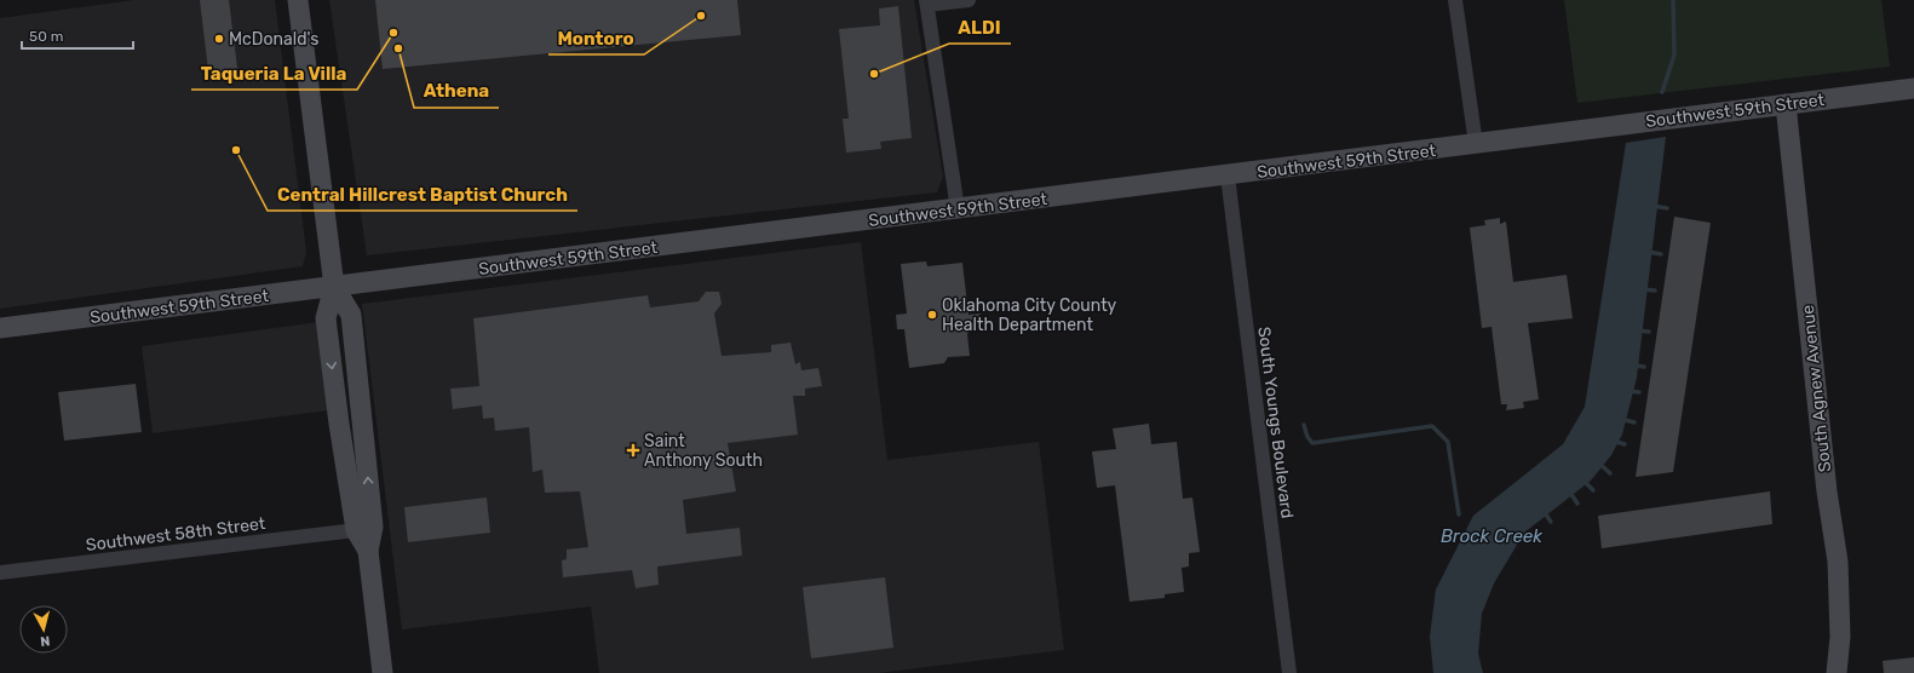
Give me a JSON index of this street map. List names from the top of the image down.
{
  "streets": {
    "main road": ["Southwest 59th Street", "South Agnew Avenue"],
    "street": ["South Youngs Boulevard", "Southwest 58th Street"]
  },
  "crossings": [
    ["Southwest 59th Street", "South Agnew Avenue"],
    ["Southwest 59th Street", "South Youngs Boulevard"]
  ],
  "water": ["Brock Creek"],
  "places": {
    "other": [
      "Montoro",
      "Taqueria La Villa",
      "McDonald's",
      "Athena",
      "ALDI",
      "Central Hillcrest Baptist Church",
      "Oklahoma City County Health Department"
    ],
    "health": ["Saint Anthony South"]
  },
  "scale_bar": "50 m",
  "north": "bottom"
}
